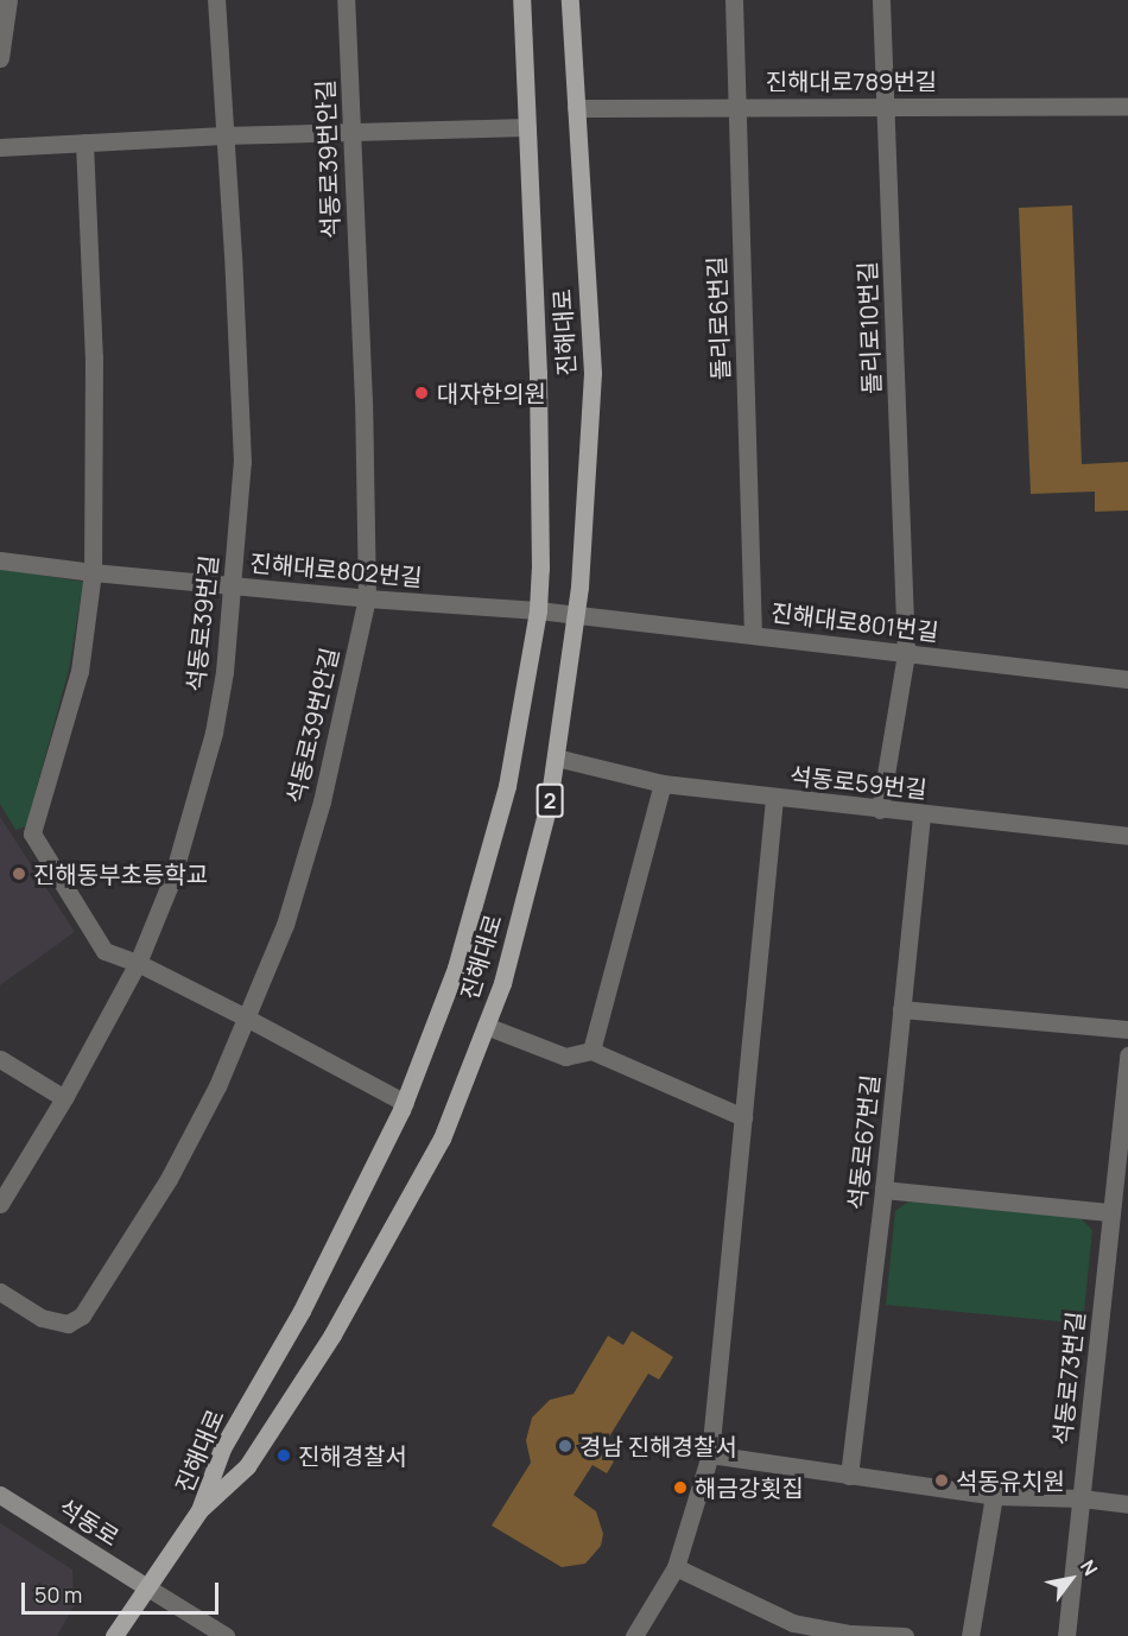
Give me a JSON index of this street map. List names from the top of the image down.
{
  "streets": {
    "main road": ["진해대로", "2"],
    "street": [
      "진해대로789번길",
      "석동로39번안길",
      "돌리로6번길",
      "돌리로10번길",
      "진해대로802번길",
      "진해대로801번길",
      "석동로39번길",
      "석동로59번길",
      "석동로67번길",
      "석동로73번길",
      "석동로"
    ]
  },
  "crossings": [
    ["진해대로789번길", "돌리로6번길"],
    ["진해대로789번길", "돌리로10번길"],
    ["진해대로789번길", "진해대로"],
    ["석동로39번안길", "진해대로802번길"],
    ["돌리로6번길", "진해대로801번길"],
    ["돌리로10번길", "진해대로801번길"],
    ["돌리로10번길", "석동로59번길"],
    ["진해대로", "진해대로802번길"],
    ["진해대로", "진해대로801번길"],
    ["진해대로", "2"],
    ["진해대로802번길", "진해대로801번길"],
    ["진해대로802번길", "석동로39번길"],
    ["석동로59번길", "석동로67번길"],
    ["2", "석동로"]
  ],
  "places": [
    "대자한의원",
    "진해동부초등학교",
    "경남 진해경찰서",
    "진해경찰서",
    "석동유치원",
    "해금강횟집"
  ],
  "scale_bar": "50 m",
  "north": "top right"
}
